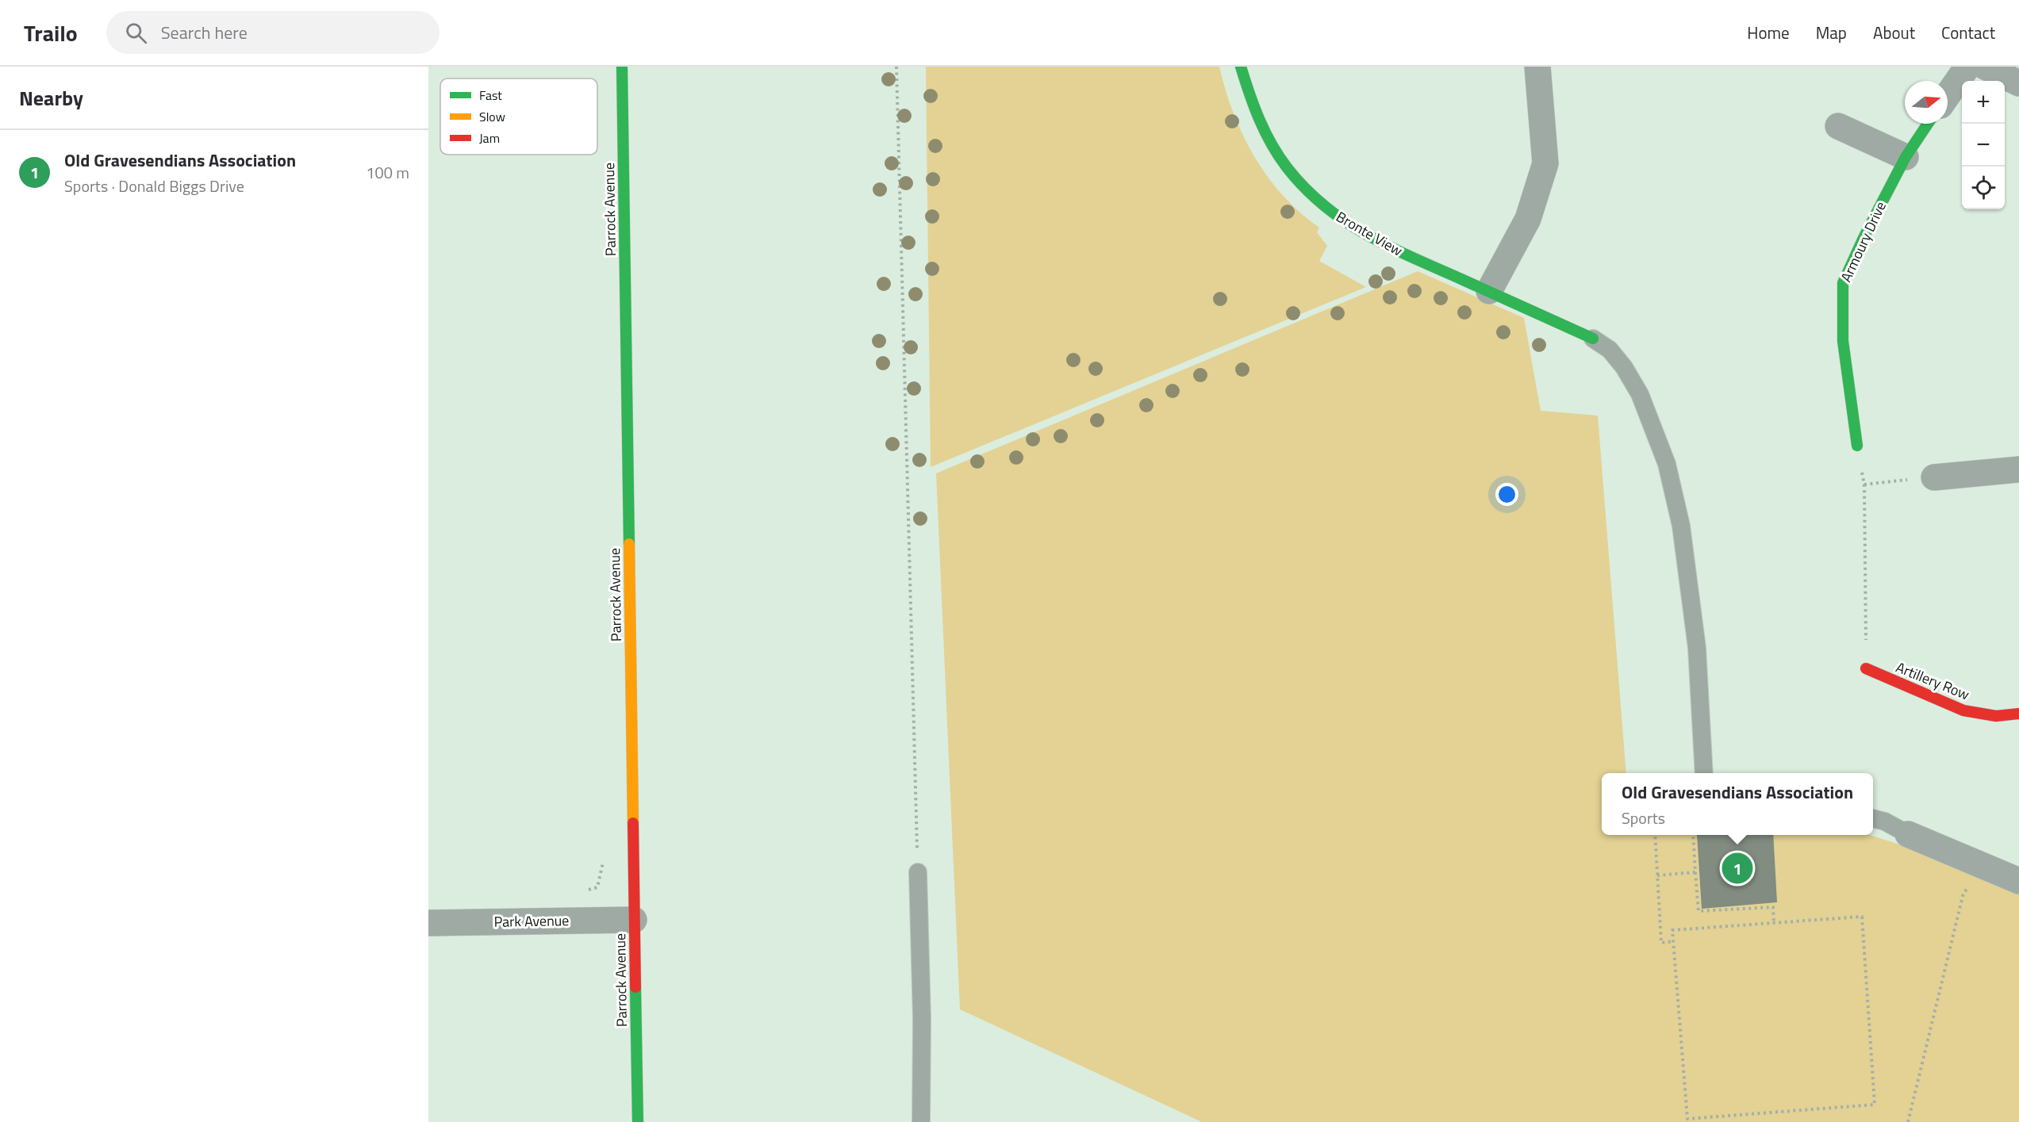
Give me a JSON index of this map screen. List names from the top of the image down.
{
  "streets": {
    "street": [
      "Parrock Avenue",
      "Bronte View",
      "Armoury Drive",
      "Artillery Row",
      "Park Avenue"
    ]
  },
  "crossings": [
    ["Parrock Avenue", "Park Avenue"]
  ],
  "legend": ["Fast", "Slow", "Jam"],
  "north": "right",
  "page": {
    "header": "Trailo",
    "search": "Search here",
    "nav": [
      "Home",
      "Map",
      "About",
      "Contact"
    ],
    "heading": "Nearby",
    "map_buttons": ["+", "−"],
    "list": [
      {
        "mark": "1",
        "name": "Old Gravesendians Association",
        "note": "Sports · Donald Biggs Drive",
        "value": "100 m"
      }
    ],
    "popup": ["Old Gravesendians Association", "Sports"],
    "pins": "1"
  }
}
